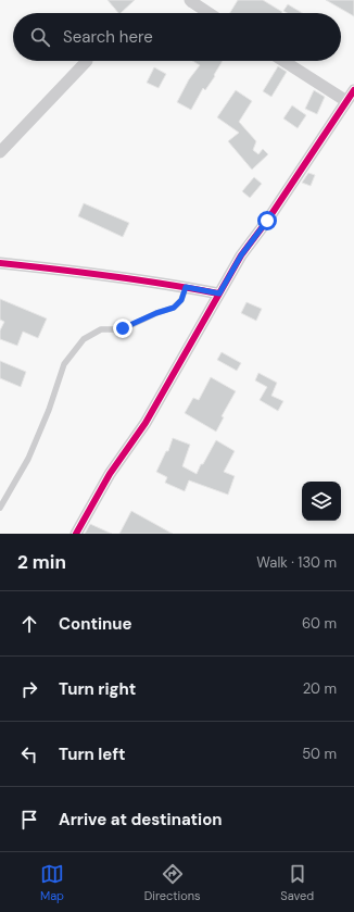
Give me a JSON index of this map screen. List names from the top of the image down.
{
  "page": {
    "search": "Search here",
    "heading": ["2 min", "Walk · 130 m"],
    "list": [
      ["Continue", "60 m"],
      ["Turn right", "20 m"],
      ["Turn left", "50 m"],
      "Arrive at destination"
    ],
    "nav": ["Map", "Directions", "Saved"]
  }
}
